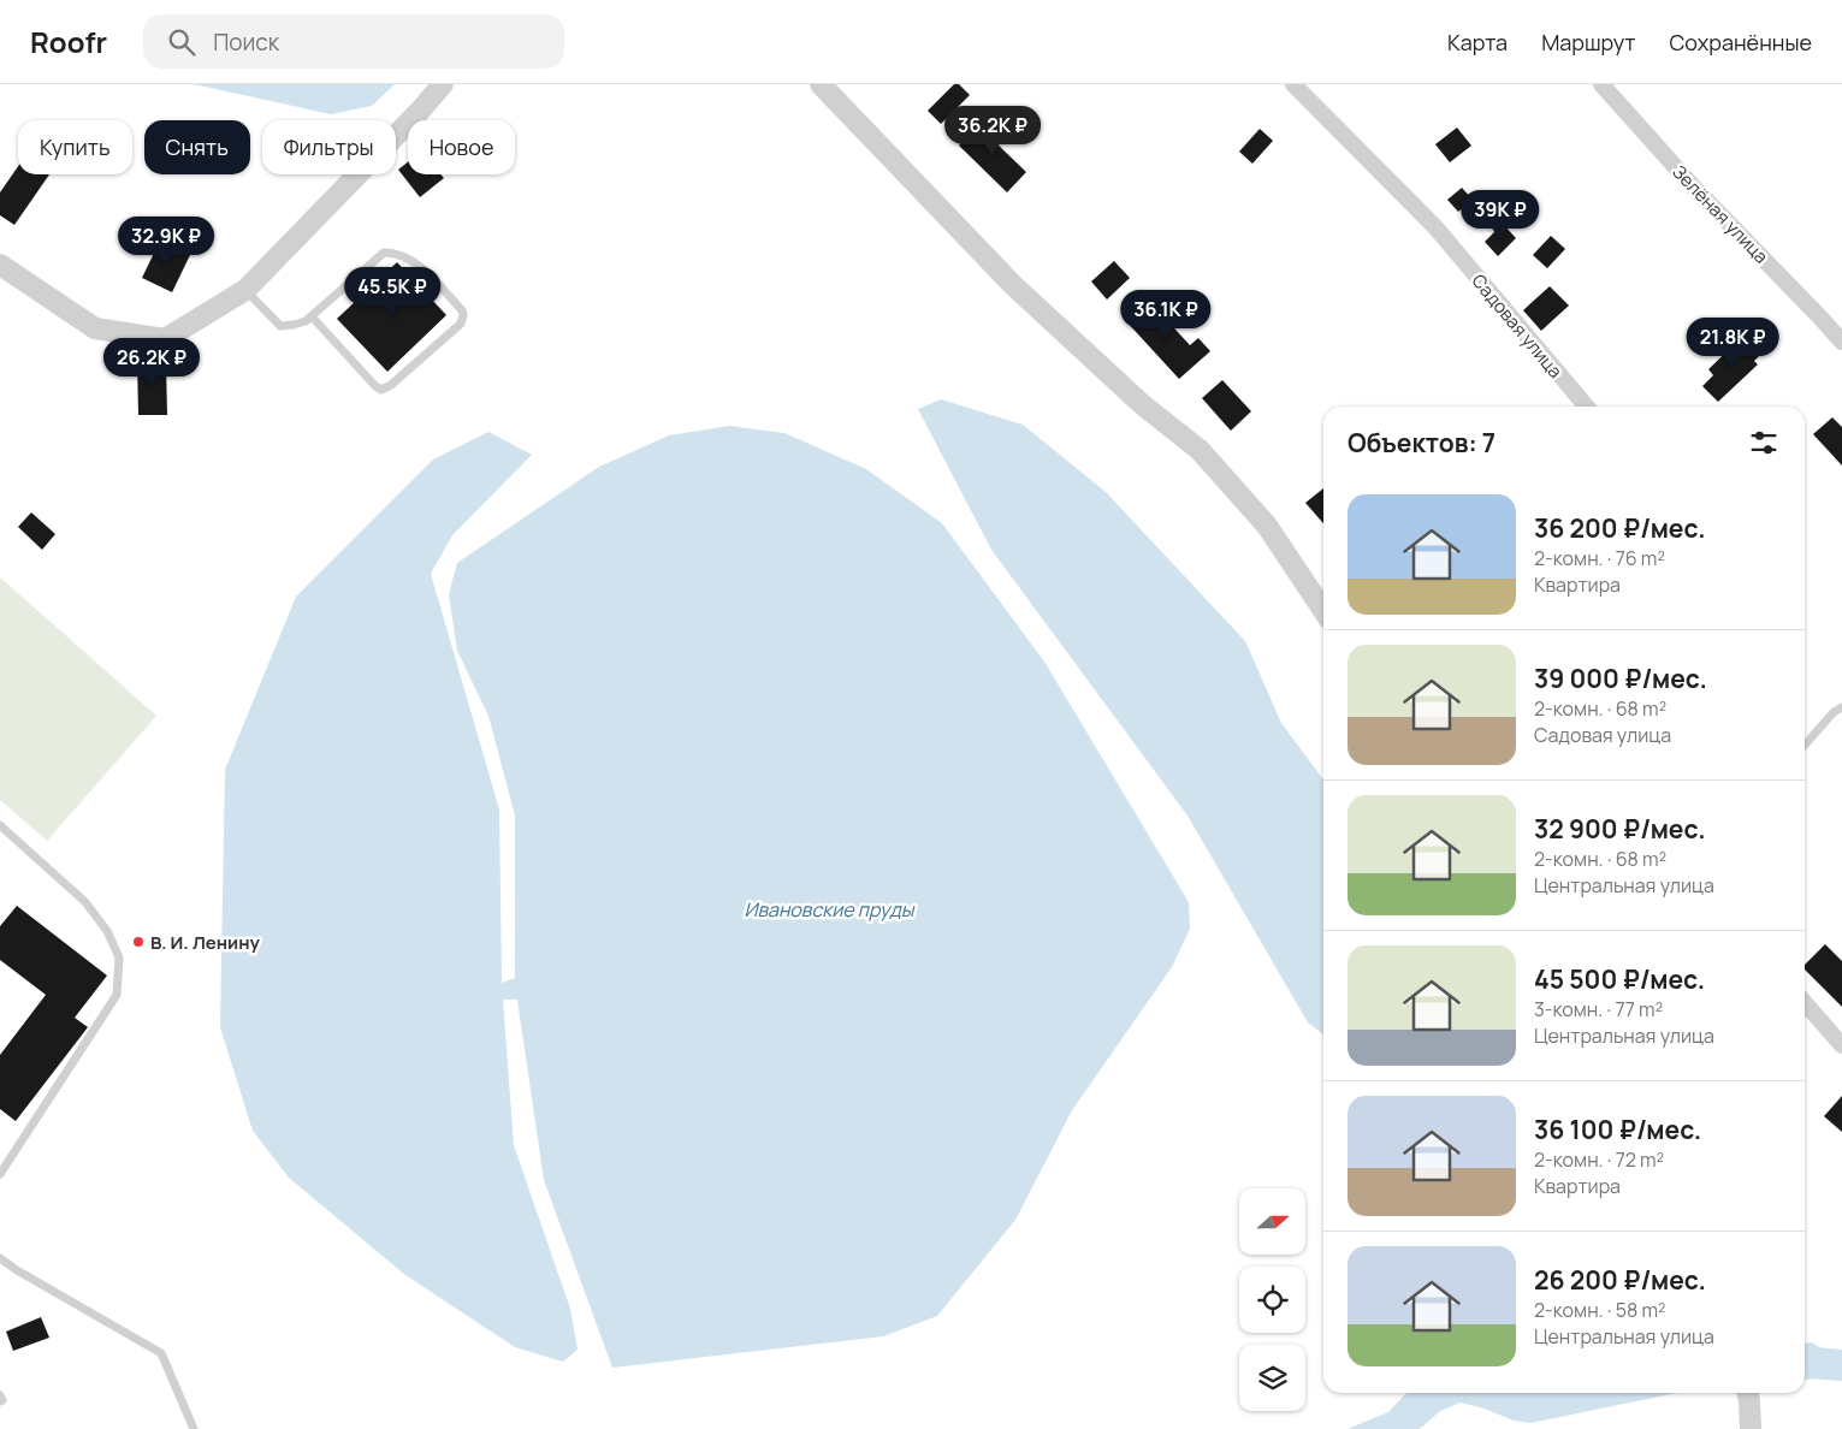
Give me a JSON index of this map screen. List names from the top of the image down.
{
  "streets": {
    "street": ["Зелёная улица", "Садовая улица"]
  },
  "water": ["Ивановские пруды"],
  "places": ["В. И. Ленину"],
  "north": "right",
  "page": {
    "header": "Roofr",
    "search": "Поиск",
    "nav": ["Карта", "Маршрут", "Сохранённые"],
    "price": [
      "36.2K ₽",
      "39K ₽",
      "32.9K ₽",
      "45.5K ₽",
      "36.1K ₽",
      "21.8K ₽",
      "26.2K ₽"
    ],
    "chip": [
      "Купить",
      "Снять",
      "Фильтры",
      "Новое"
    ],
    "heading": "Объектов: 7",
    "list": [
      {
        "name": "36 200 ₽/мес.",
        "note": "2-комн. · 76 m² · Квартира"
      },
      {
        "name": "39 000 ₽/мес.",
        "note": "2-комн. · 68 m² · Садовая улица"
      },
      {
        "name": "32 900 ₽/мес.",
        "note": "2-комн. · 68 m² · Центральная улица"
      },
      {
        "name": "45 500 ₽/мес.",
        "note": "3-комн. · 77 m² · Центральная улица"
      },
      {
        "name": "36 100 ₽/мес.",
        "note": "2-комн. · 72 m² · Квартира"
      },
      {
        "name": "26 200 ₽/мес.",
        "note": "2-комн. · 58 m² · Центральная улица"
      }
    ]
  }
}
